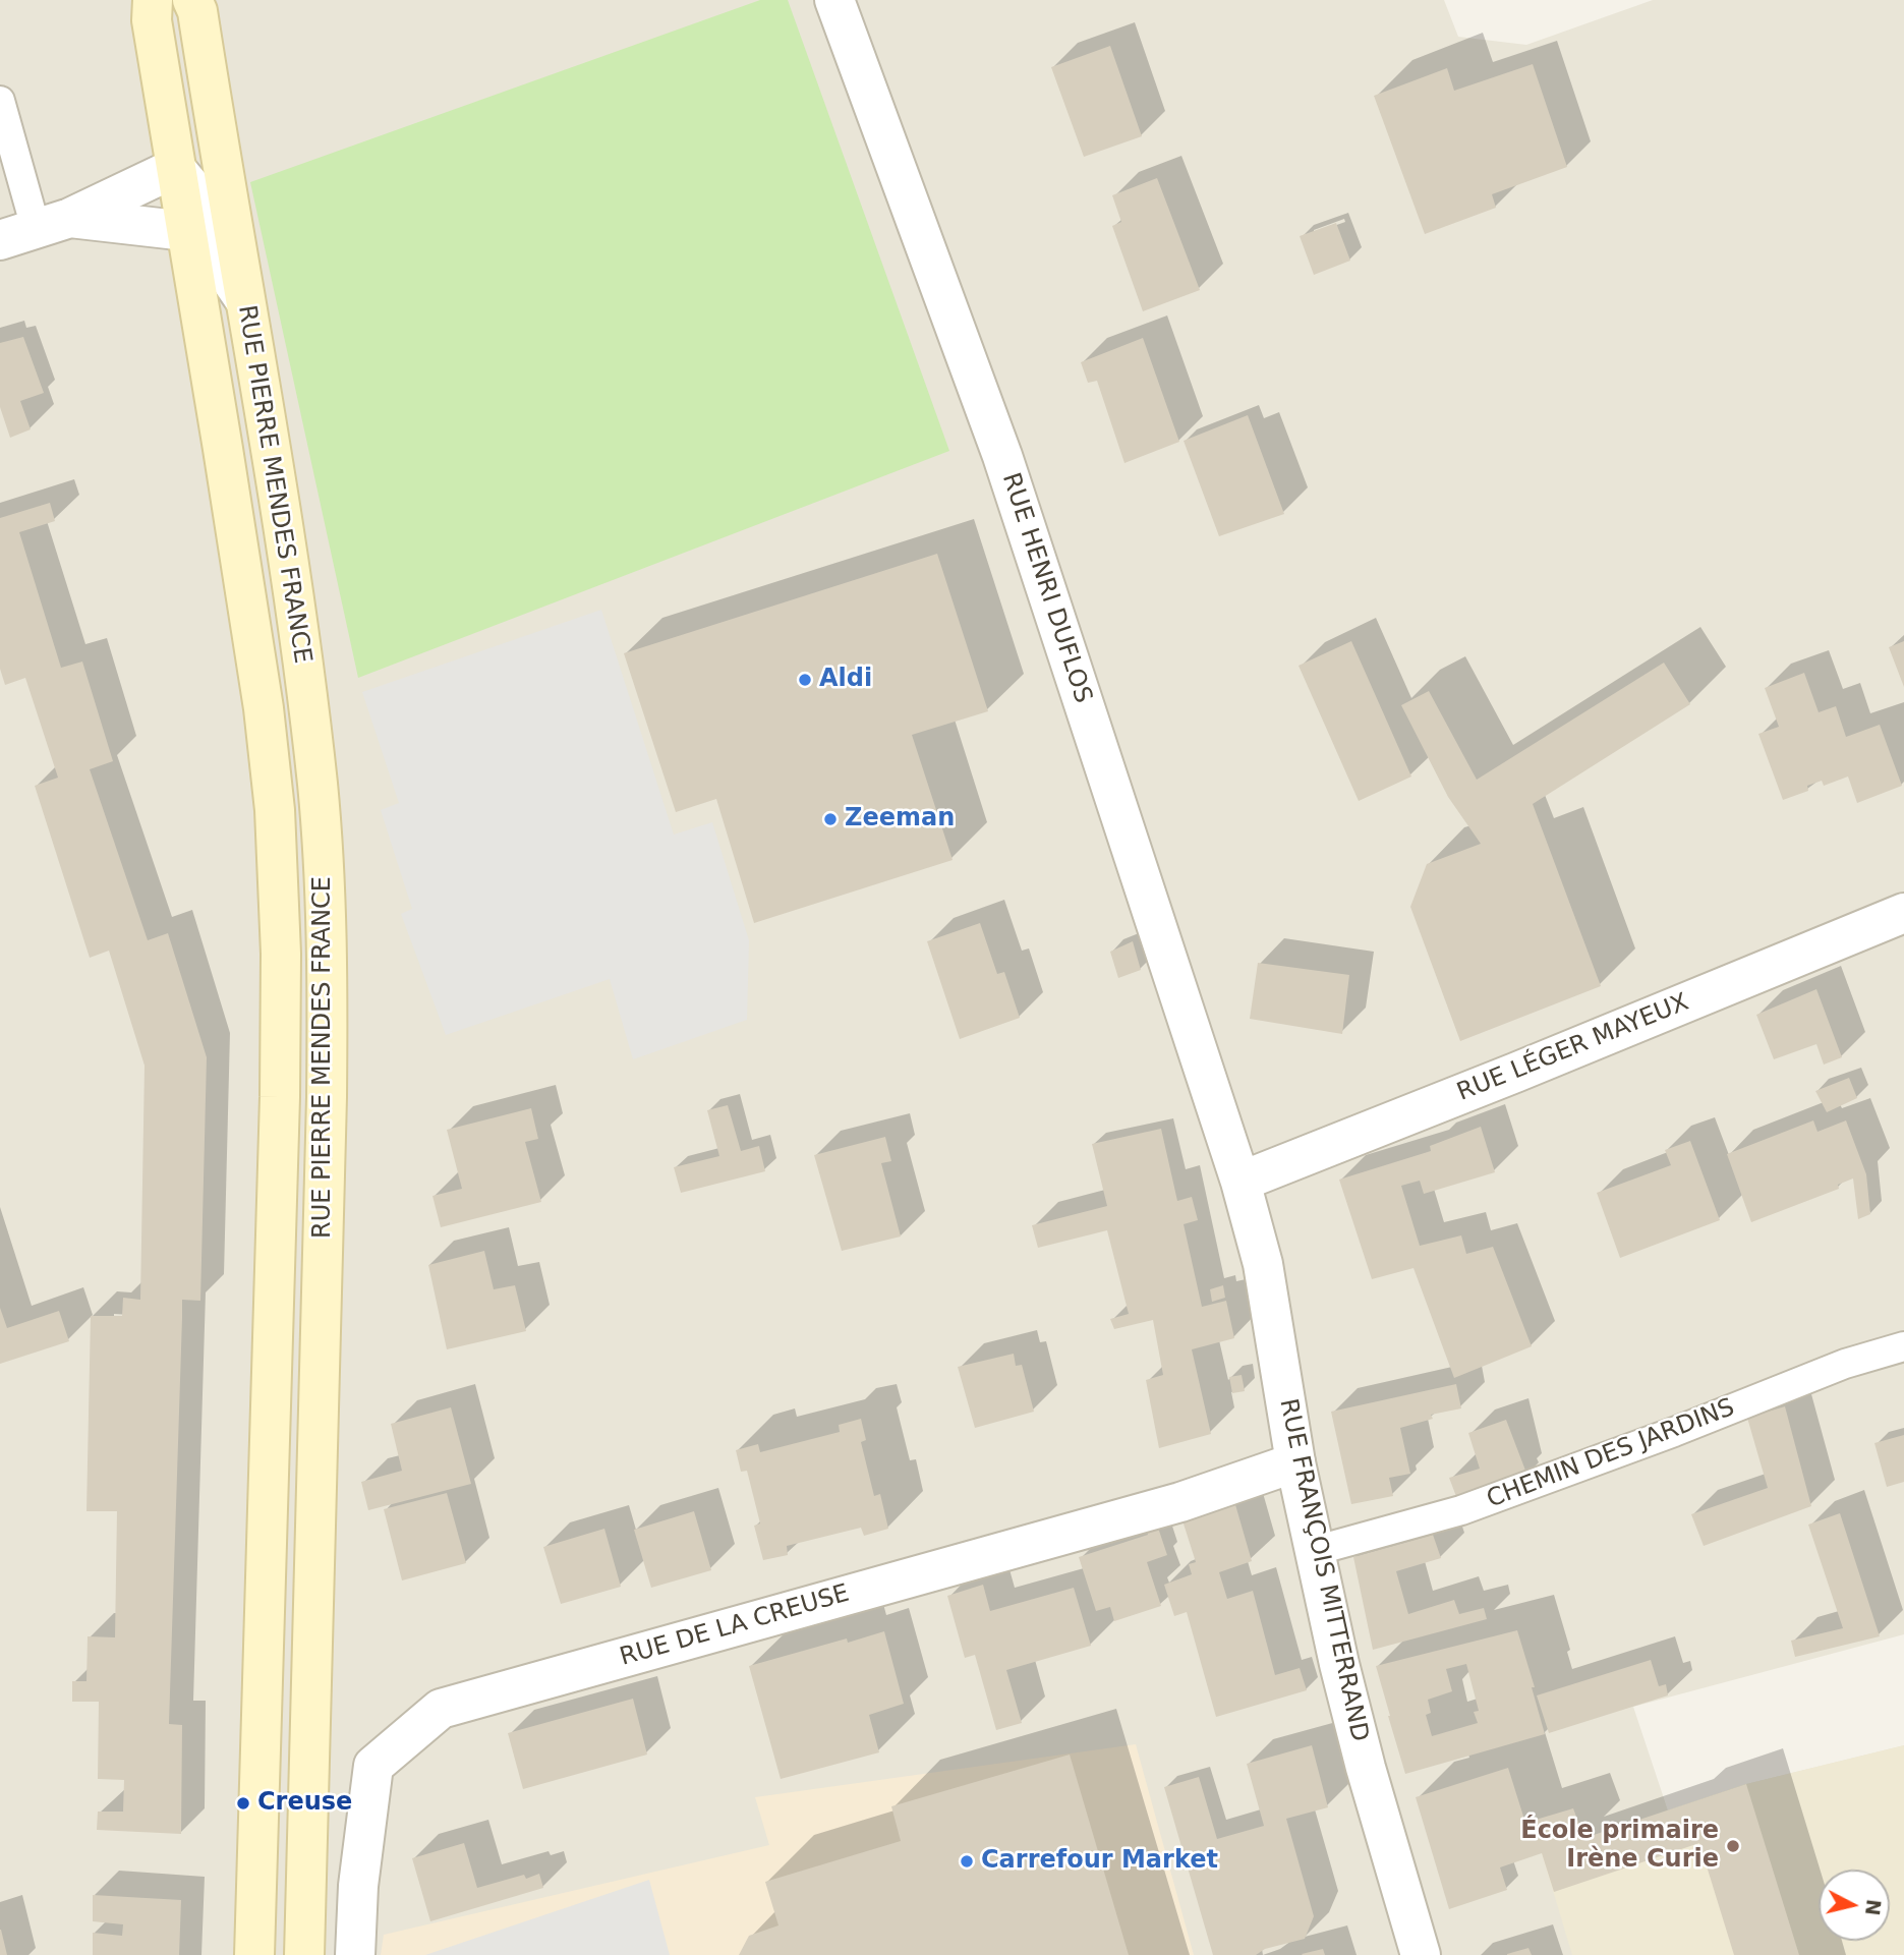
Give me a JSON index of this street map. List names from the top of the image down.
{
  "streets": {
    "main road": ["RUE PIERRE MENDES FRANCE"],
    "street": [
      "RUE HENRI DUFLOS",
      "RUE LÉGER MAYEUX",
      "RUE FRANÇOIS MITTERRAND",
      "RUE DE LA CREUSE"
    ],
    "lane": ["CHEMIN DES JARDINS"]
  },
  "crossings": [
    ["RUE HENRI DUFLOS", "RUE LÉGER MAYEUX"],
    ["RUE HENRI DUFLOS", "RUE FRANÇOIS MITTERRAND"],
    ["RUE LÉGER MAYEUX", "RUE FRANÇOIS MITTERRAND"],
    ["CHEMIN DES JARDINS", "RUE FRANÇOIS MITTERRAND"],
    ["RUE FRANÇOIS MITTERRAND", "RUE DE LA CREUSE"]
  ],
  "places": [
    "Aldi",
    "Zeeman",
    "Creuse",
    "École primaire Irène Curie",
    "Carrefour Market"
  ],
  "north": "right"
}
